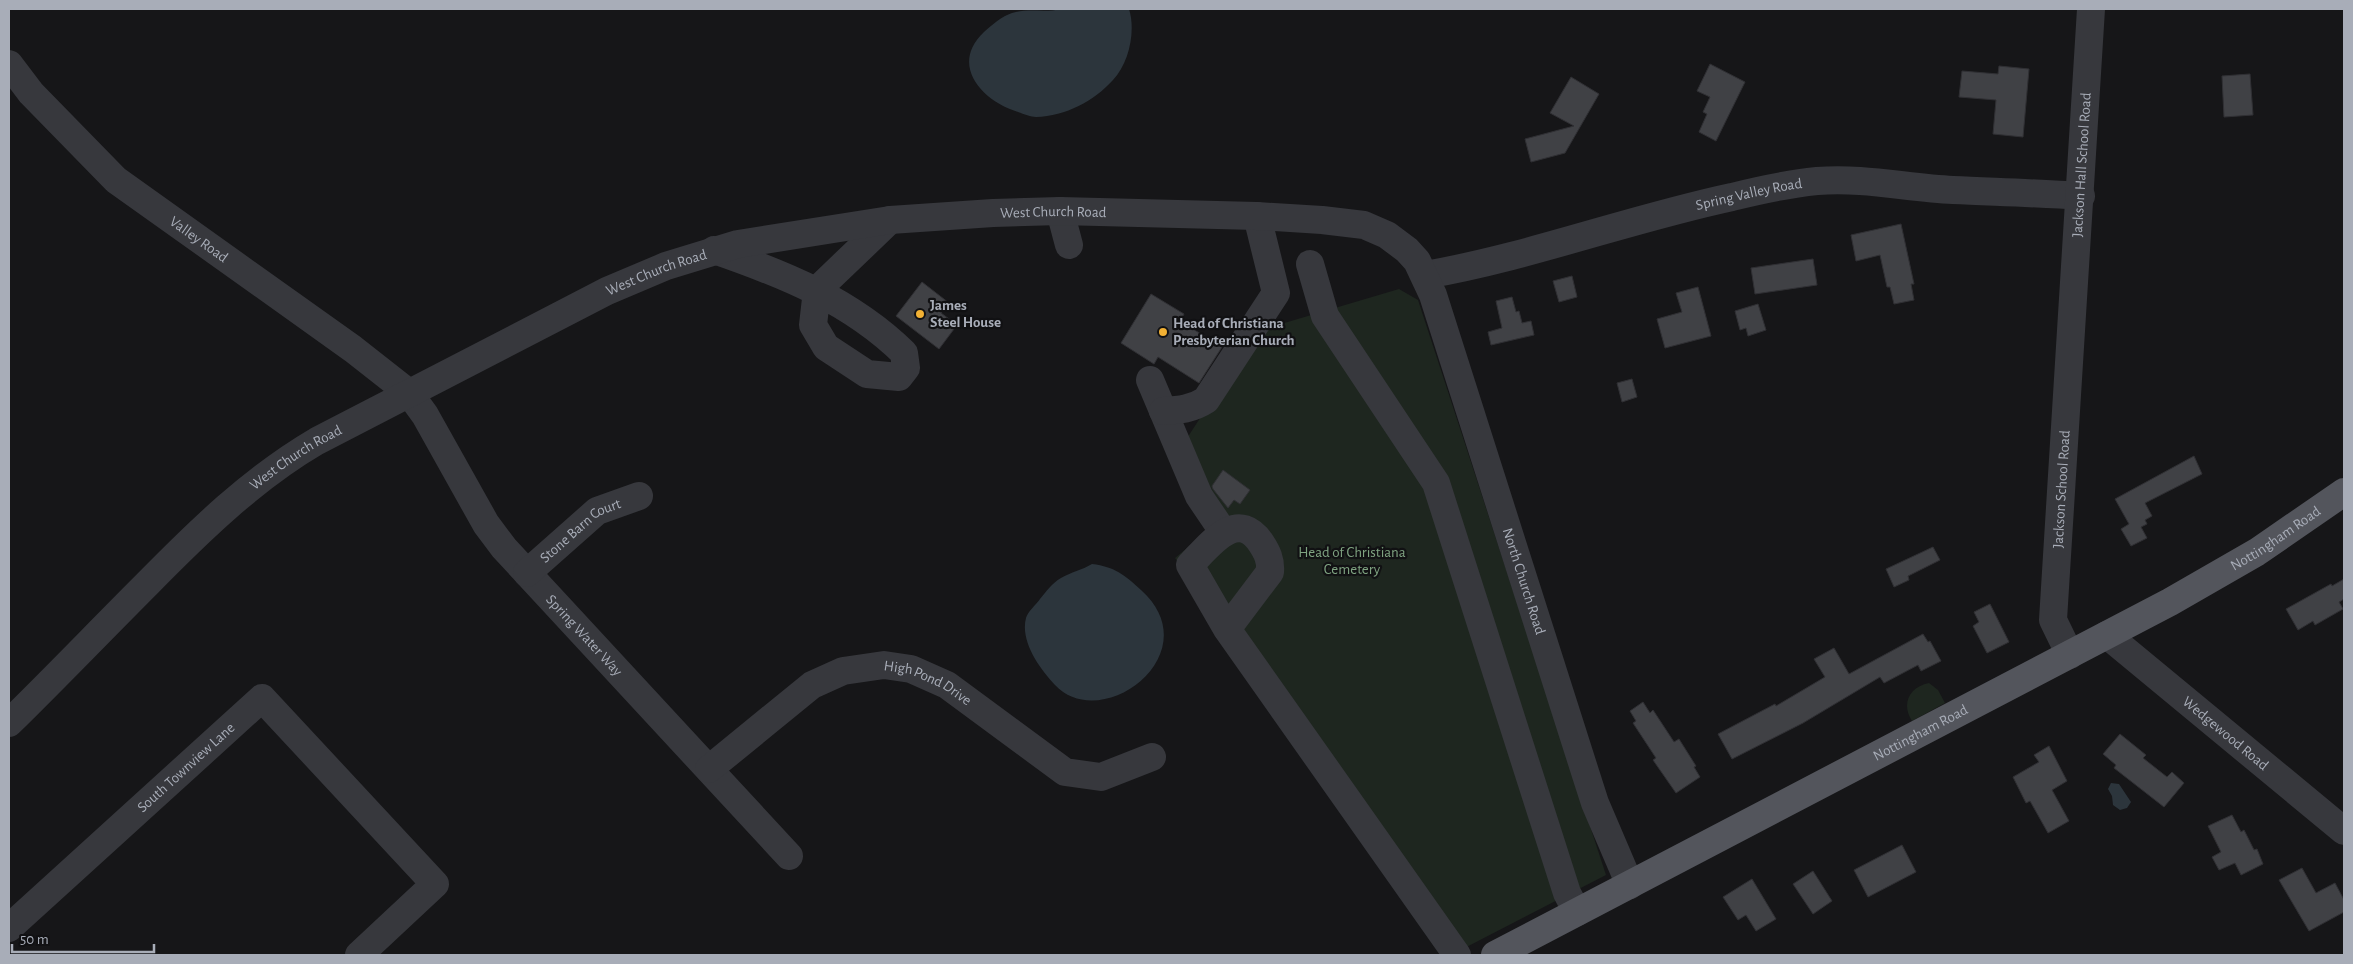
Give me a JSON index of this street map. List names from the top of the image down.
{
  "streets": {
    "main road": ["Nottingham Road"],
    "street": [
      "Jackson Hall School Road",
      "Spring Valley Road",
      "West Church Road",
      "Valley Road",
      "Jackson School Road",
      "Stone Barn Court",
      "North Church Road",
      "Spring Water Way",
      "High Pond Drive",
      "Wedgewood Road",
      "South Townview Lane"
    ]
  },
  "crossings": [
    ["Jackson Hall School Road", "Spring Valley Road"],
    ["Jackson Hall School Road", "Jackson School Road"],
    ["Spring Valley Road", "West Church Road"],
    ["Spring Valley Road", "North Church Road"],
    ["West Church Road", "Valley Road"],
    ["West Church Road", "North Church Road"],
    ["West Church Road", "Spring Water Way"],
    ["Valley Road", "Spring Water Way"],
    ["Jackson School Road", "Nottingham Road"],
    ["Stone Barn Court", "Spring Water Way"],
    ["Nottingham Road", "North Church Road"],
    ["Nottingham Road", "Wedgewood Road"],
    ["Spring Water Way", "High Pond Drive"]
  ],
  "parks": ["Head of Christiana Cemetery"],
  "places": ["James Steel House", "Head of Christiana Presbyterian Church"],
  "scale_bar": "50 m"
}
